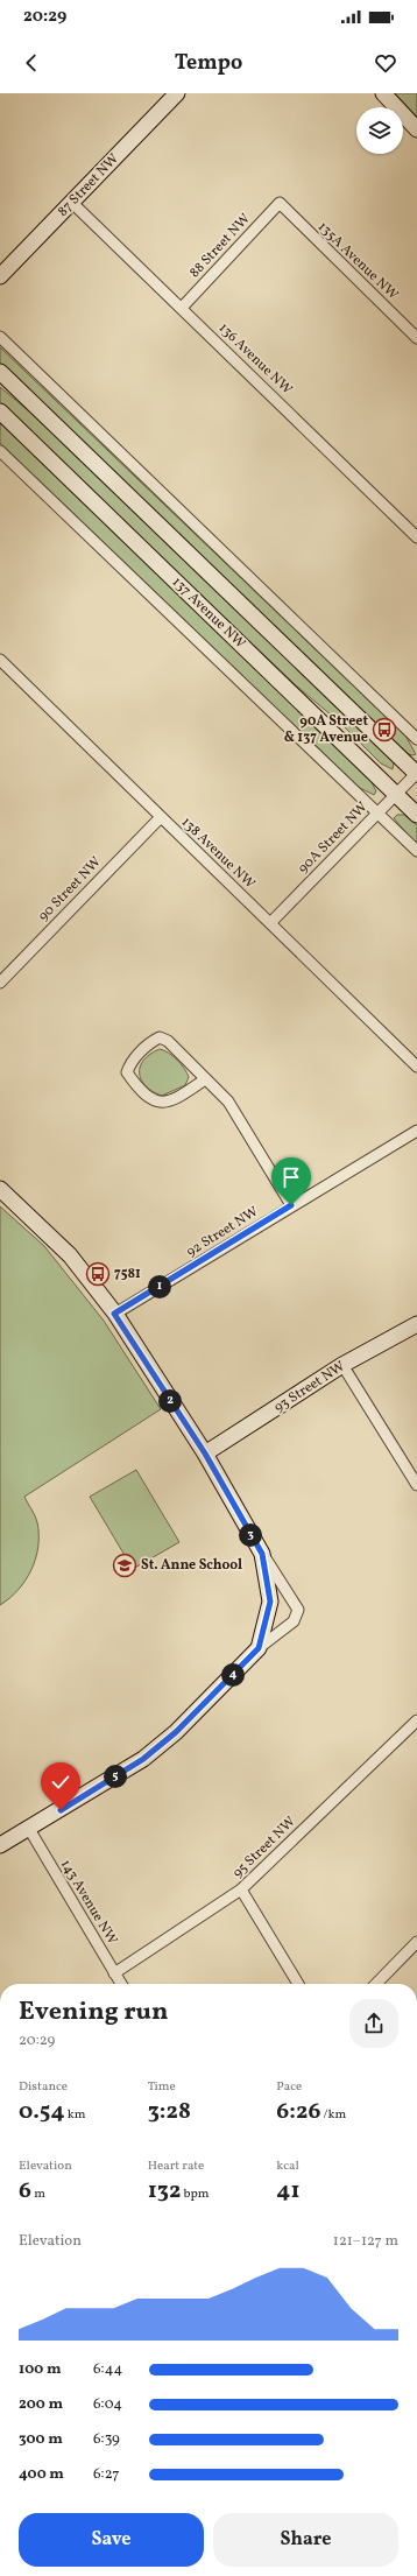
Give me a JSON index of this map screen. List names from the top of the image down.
{
  "streets": {
    "street": [
      "87 Street NW",
      "88 Street NW",
      "135A Avenue NW",
      "136 Avenue NW",
      "137 Avenue NW",
      "90A Street NW",
      "138 Avenue NW",
      "90 Street NW",
      "92 Street NW",
      "93 Street NW",
      "95 Street NW",
      "143 Avenue NW"
    ]
  },
  "crossings": [
    ["87 Street NW", "136 Avenue NW"],
    ["88 Street NW", "135A Avenue NW"],
    ["88 Street NW", "136 Avenue NW"],
    ["137 Avenue NW", "90A Street NW"],
    ["90A Street NW", "138 Avenue NW"],
    ["138 Avenue NW", "90 Street NW"],
    ["95 Street NW", "143 Avenue NW"]
  ],
  "places": {
    "bus stop": ["90A Street & 137 Avenue", "7581"],
    "school or university": ["St. Anne School"]
  },
  "page": {
    "status": "20:29",
    "header": "Tempo",
    "pins": [
      "1",
      "2",
      "3",
      "4",
      "5"
    ],
    "heading": ["Evening run", "20:29"],
    "stats": [
      ["Distance", "0.54 km"],
      ["Time", "3:28"],
      ["Pace", "6:26 /km"],
      ["Elevation", "6 m"],
      ["Heart rate", "132 bpm"],
      ["kcal", "41"]
    ],
    "chart": ["Elevation", "121–127 m"],
    "list": [
      {
        "name": "100 m",
        "note": "6:44"
      },
      {
        "name": "200 m",
        "note": "6:04"
      },
      {
        "name": "300 m",
        "note": "6:39"
      },
      {
        "name": "400 m",
        "note": "6:27"
      }
    ],
    "buttons": ["Save", "Share"]
  }
}
